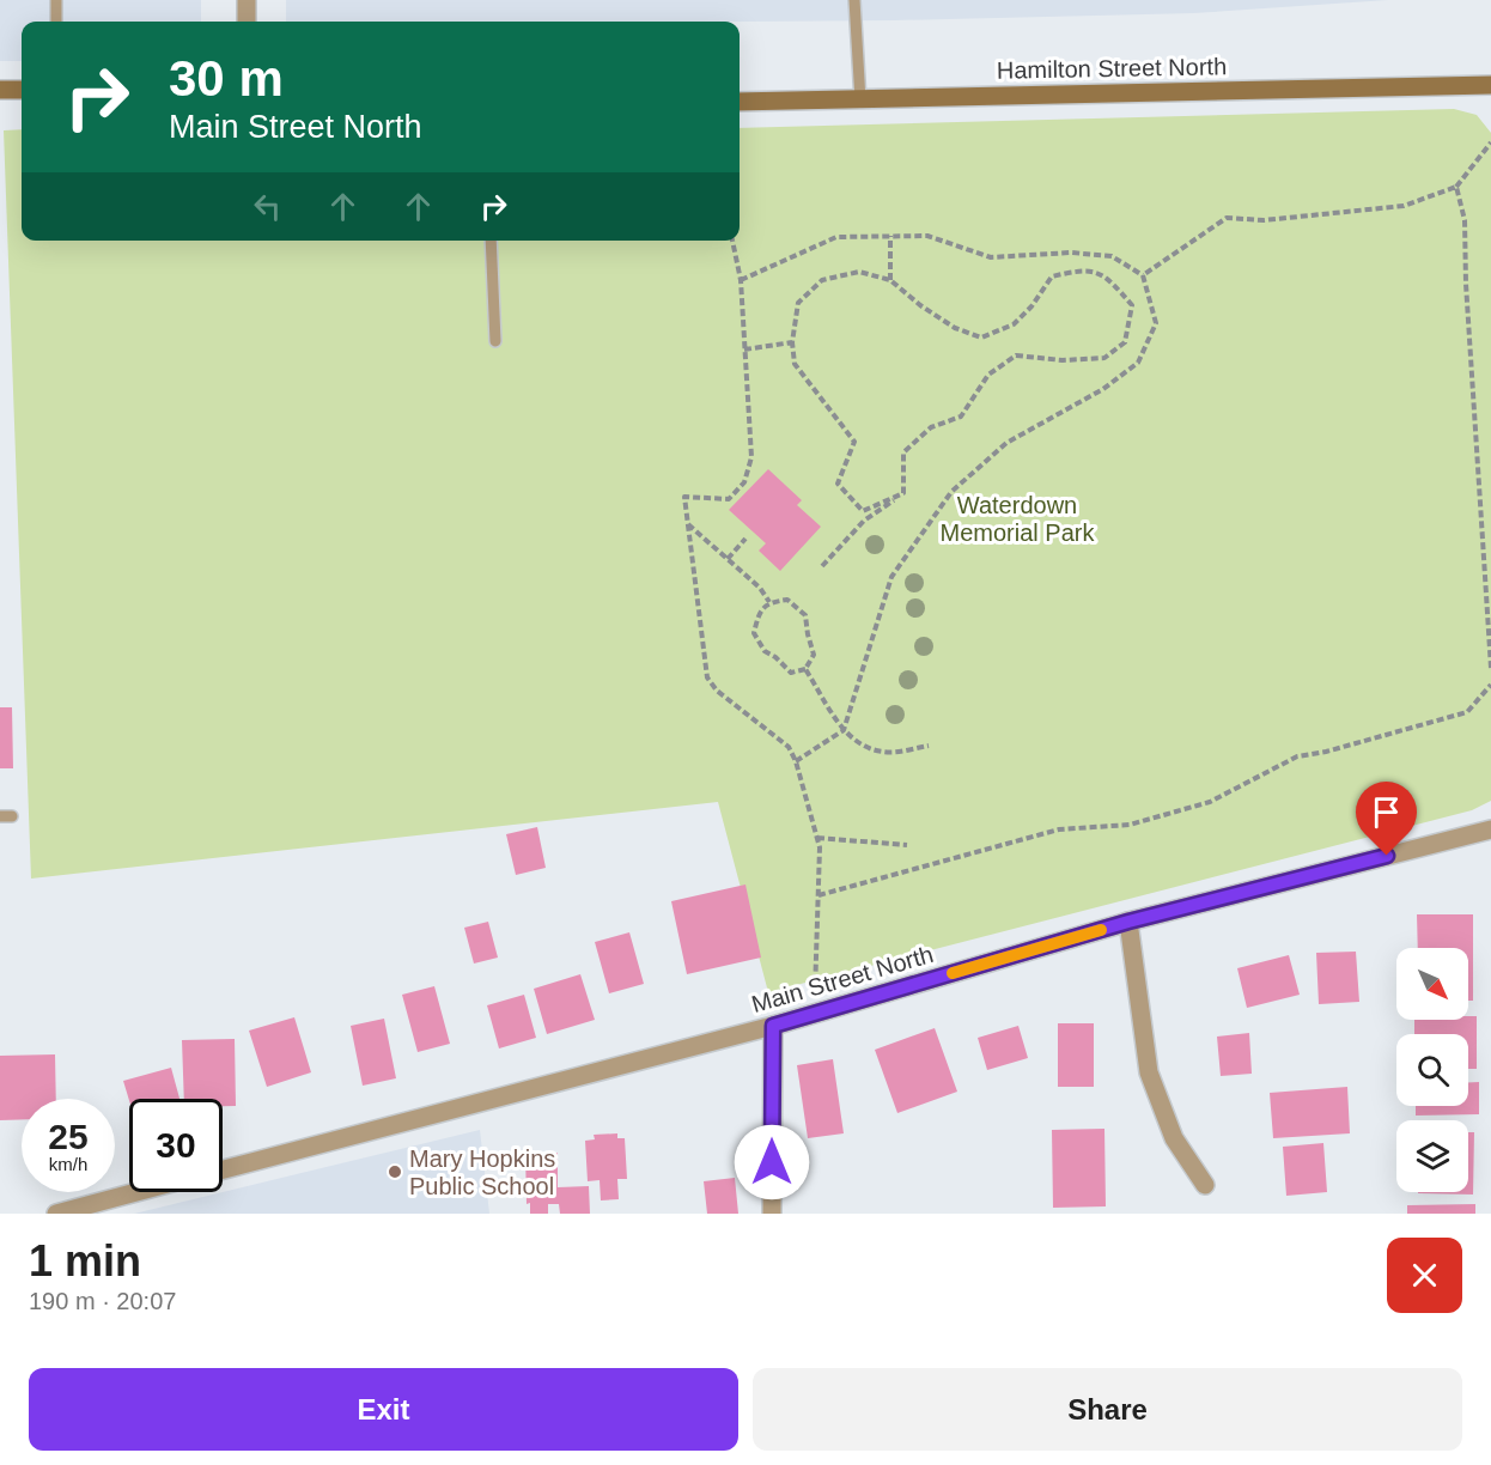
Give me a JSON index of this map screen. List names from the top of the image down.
{
  "streets": {
    "main road": ["Hamilton Street North"],
    "street": ["Main Street North"]
  },
  "parks": ["Waterdown Memorial Park"],
  "places": ["Mary Hopkins Public School"],
  "north": "bottom right",
  "page": {
    "turn": ["30 m", "Main Street North"],
    "speed": "25 km/h",
    "limit": "30",
    "heading": ["1 min", "190 m · 20:07"],
    "buttons": ["Exit", "Share"]
  }
}
